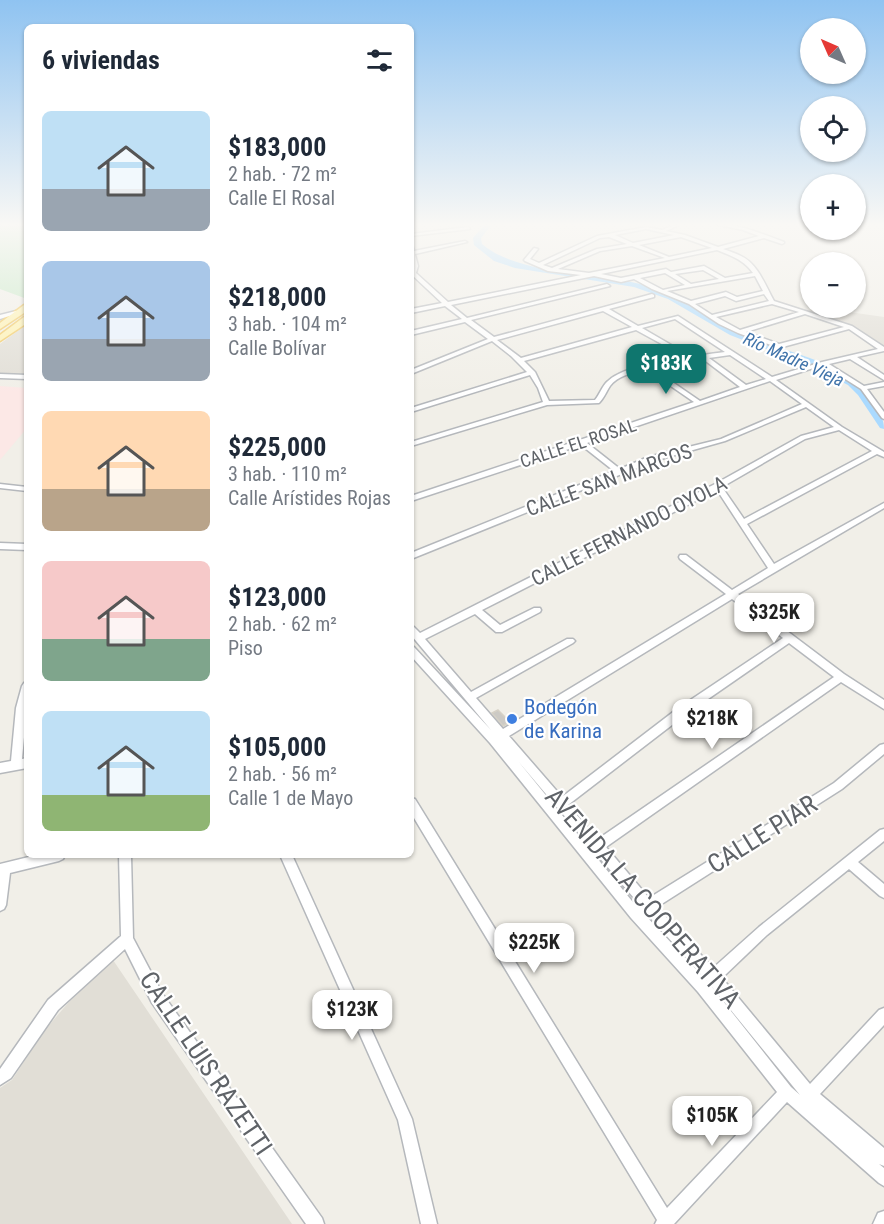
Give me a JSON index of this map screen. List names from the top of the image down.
{
  "streets": {
    "street": [
      "CALLE EL ROSAL",
      "CALLE SAN MARCOS",
      "CALLE FERNANDO OYOLA",
      "CALLE PIAR",
      "AVENIDA LA COOPERATIVA",
      "CALLE LUIS RAZETTI"
    ]
  },
  "crossings": [
    ["CALLE FERNANDO OYOLA", "AVENIDA LA COOPERATIVA"],
    ["CALLE PIAR", "AVENIDA LA COOPERATIVA"]
  ],
  "water": ["Río Madre Vieja"],
  "places": ["Bodegón de Karina"],
  "north": "top left",
  "page": {
    "map_buttons": ["+", "−"],
    "heading": "6 viviendas",
    "list": [
      {
        "name": "$183,000",
        "note": "2 hab. · 72 m² · Calle El Rosal"
      },
      {
        "name": "$218,000",
        "note": "3 hab. · 104 m² · Calle Bolívar"
      },
      {
        "name": "$225,000",
        "note": "3 hab. · 110 m² · Calle Arístides Rojas"
      },
      {
        "name": "$123,000",
        "note": "2 hab. · 62 m² · Piso"
      },
      {
        "name": "$105,000",
        "note": "2 hab. · 56 m² · Calle 1 de Mayo"
      }
    ],
    "price": [
      "$183K",
      "$325K",
      "$218K",
      "$225K",
      "$123K",
      "$105K"
    ]
  }
}
